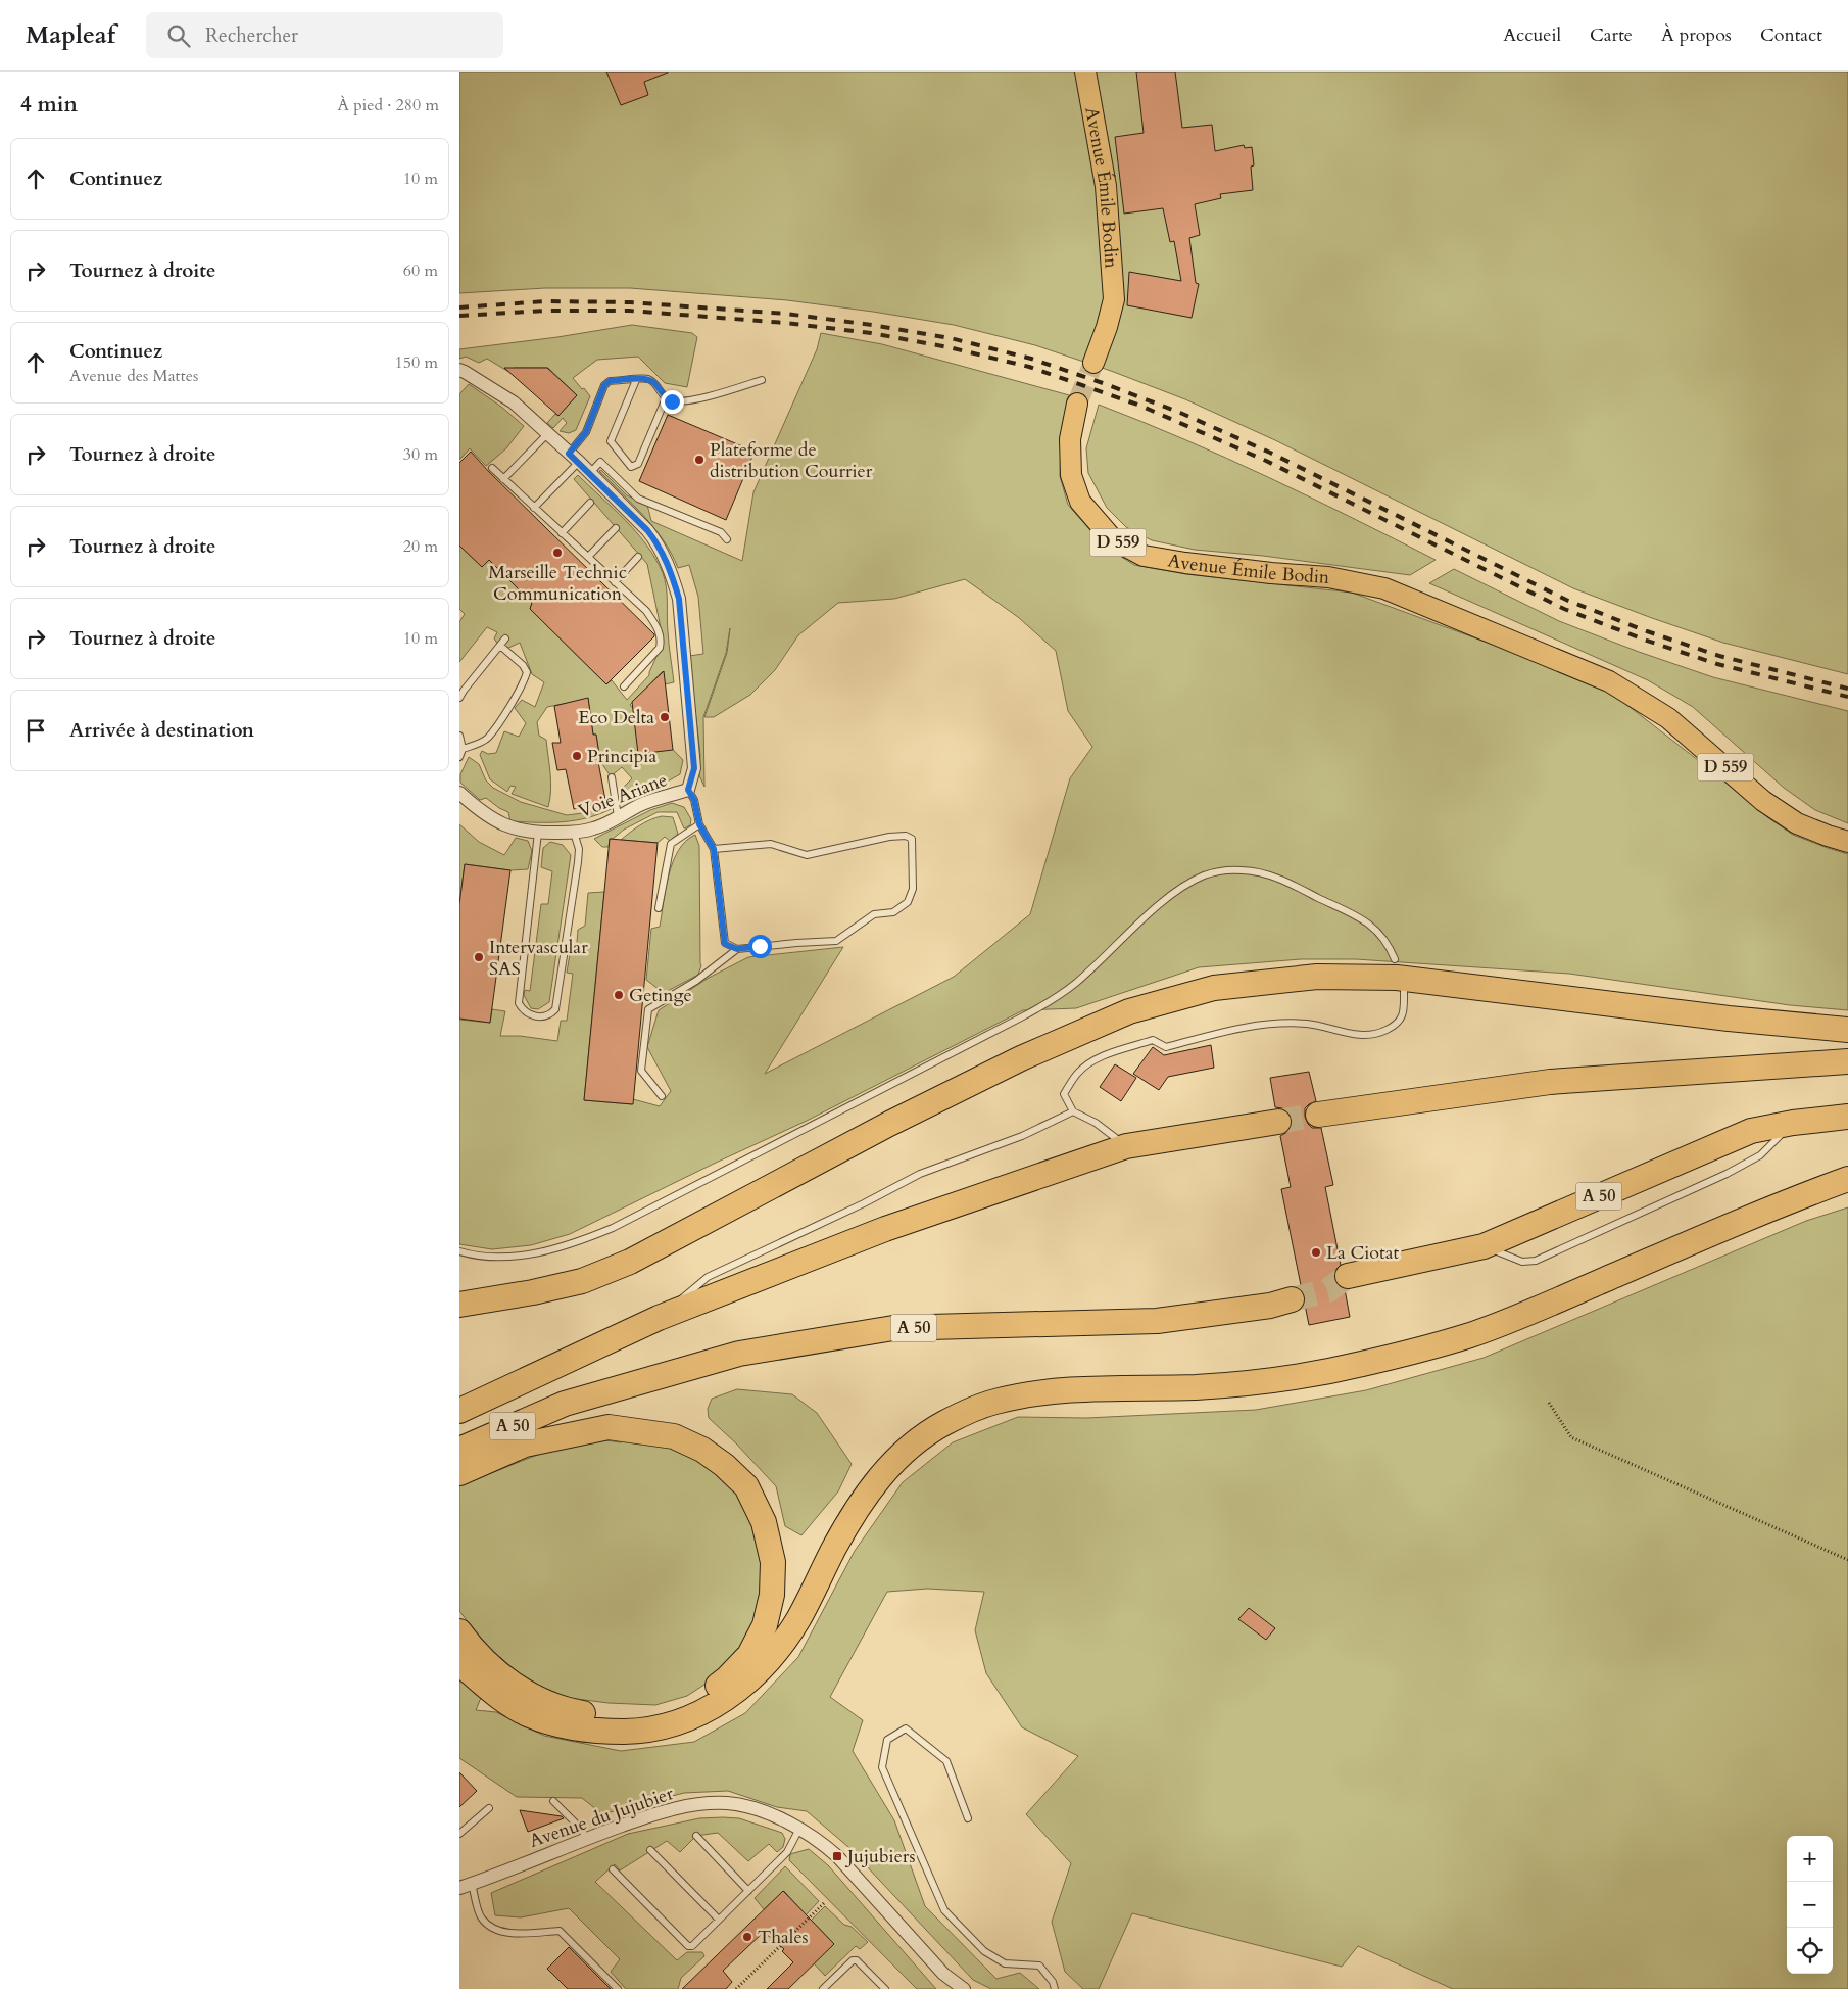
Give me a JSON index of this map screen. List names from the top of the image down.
{
  "streets": {
    "highway": ["A 50"],
    "main road": ["Avenue Émile Bodin", "D 559"],
    "street": ["Voie Ariane", "Avenue du Jujubier"]
  },
  "places": {
    "other": [
      "Plateforme de distribution Courrier",
      "Marseille Technic Communication",
      "Eco Delta",
      "Principia",
      "Intervascular SAS",
      "Getinge",
      "La Ciotat",
      "Thales"
    ],
    "transit": ["Jujubiers"]
  },
  "page": {
    "header": "Mapleaf",
    "search": "Rechercher",
    "nav": [
      "Accueil",
      "Carte",
      "À propos",
      "Contact"
    ],
    "heading": ["4 min", "À pied · 280 m"],
    "list": [
      ["Continuez", "10 m"],
      ["Tournez à droite", "60 m"],
      ["Continuez", "Avenue des Mattes", "150 m"],
      ["Tournez à droite", "30 m"],
      ["Tournez à droite", "20 m"],
      ["Tournez à droite", "10 m"],
      "Arrivée à destination"
    ],
    "map_buttons": ["+", "−"]
  }
}
